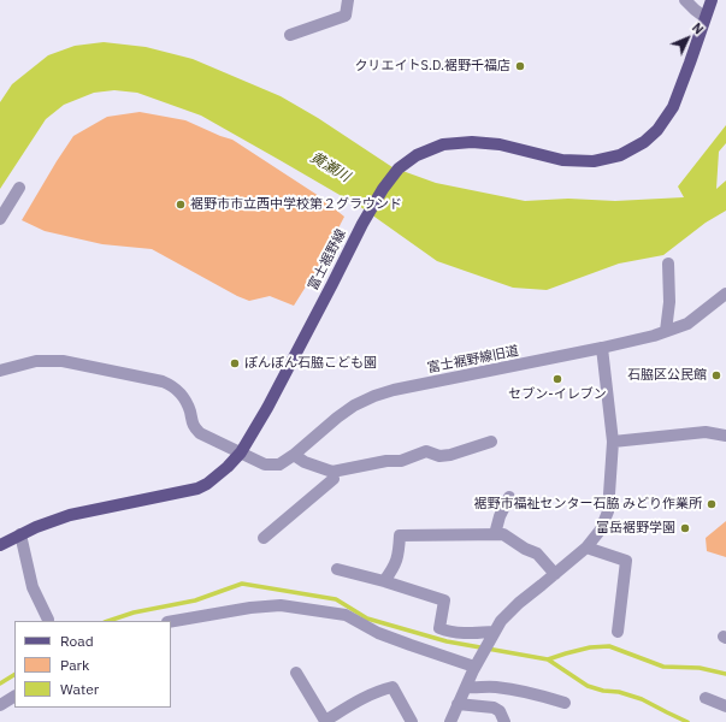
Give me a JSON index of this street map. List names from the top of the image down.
{
  "streets": {
    "main road": ["富士裾野線"],
    "street": ["富士裾野線旧道"]
  },
  "crossings": [
    ["富士裾野線", "富士裾野線旧道"]
  ],
  "water": ["黄瀬川"],
  "places": [
    "クリエイトS.D.裾野千福店",
    "裾野市市立西中学校第２グラウンド",
    "ぽんぽん石脇こども園",
    "石脇区公民館",
    "セブン-イレブン",
    "裾野市福祉センター石脇 みどり作業所",
    "富岳裾野学園"
  ],
  "legend": ["Road", "Park", "Water"],
  "north": "top right"
}
